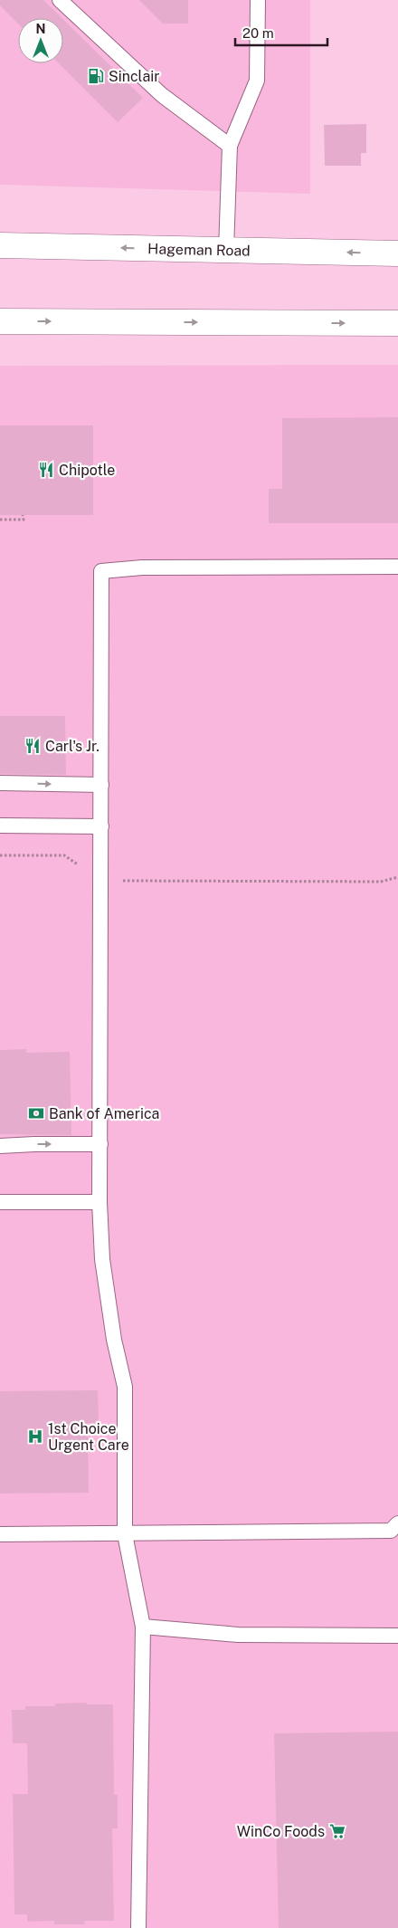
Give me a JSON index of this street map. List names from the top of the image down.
{
  "streets": {
    "main road": ["Hageman Road"]
  },
  "places": {
    "fuel station": ["Sinclair"],
    "restaurant": ["Chipotle", "Carl's Jr."],
    "bank": ["Bank of America"],
    "hospital": ["1st Choice Urgent Care"],
    "supermarket": ["WinCo Foods"]
  },
  "scale_bar": "20 m",
  "north": "top"
}
